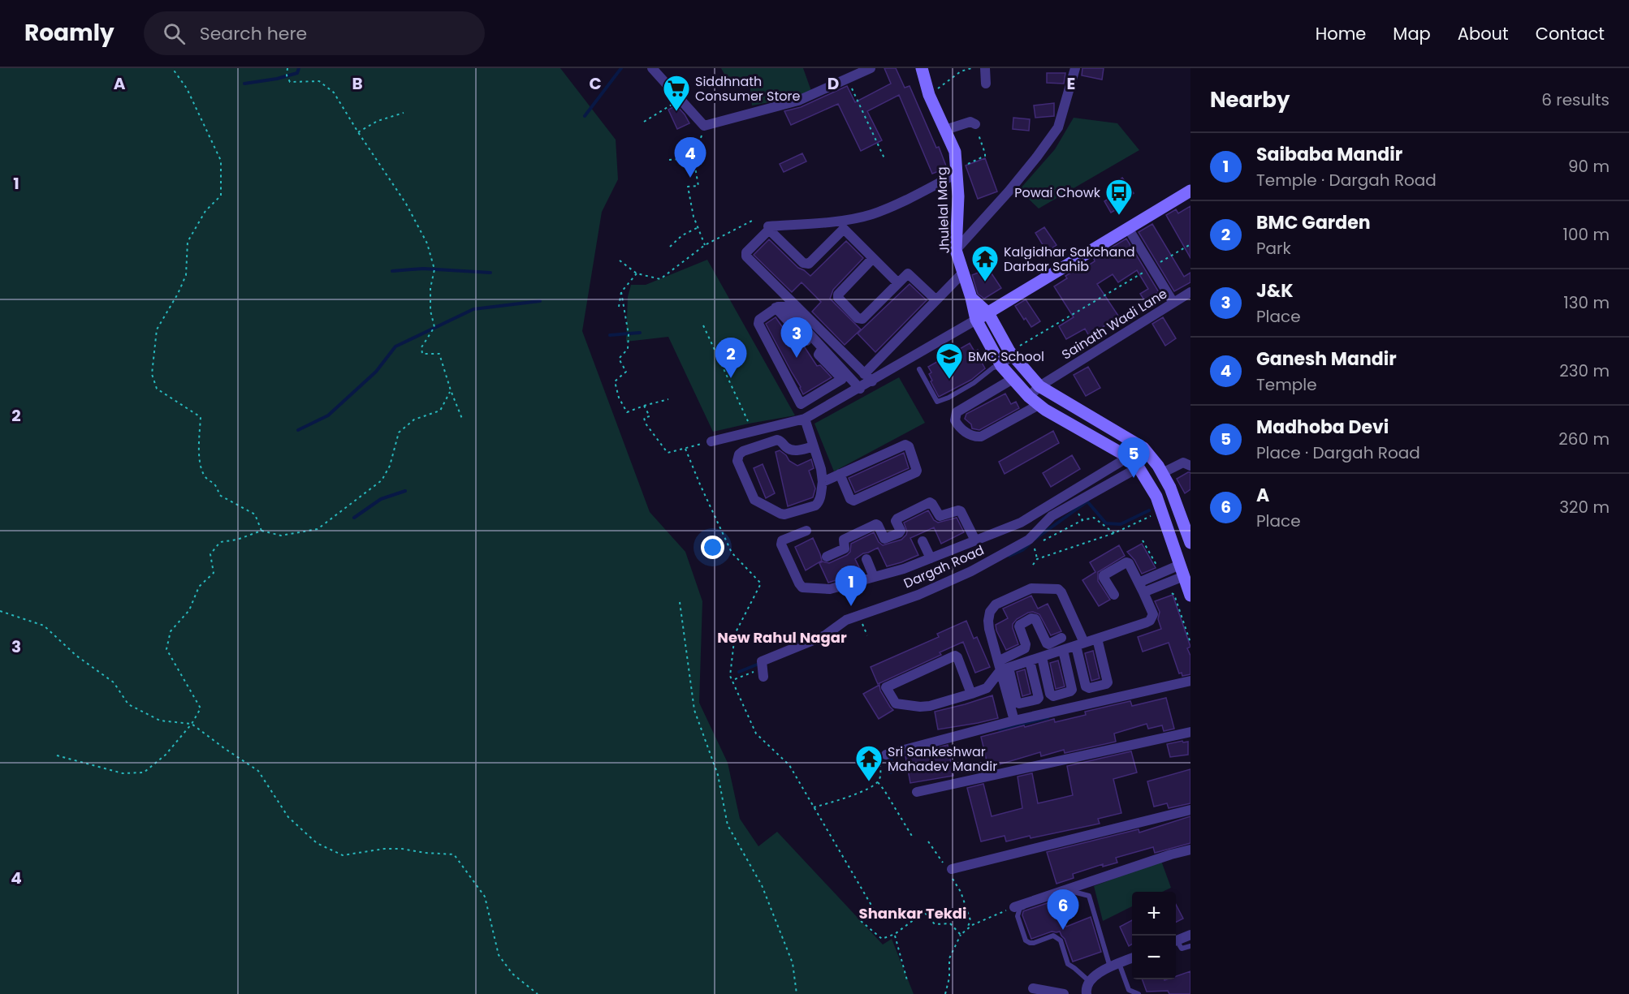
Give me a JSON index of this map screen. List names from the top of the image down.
{
  "streets": {
    "street": ["Jhulelal Marg", "Sainath Wadi Lane", "Dargah Road"]
  },
  "crossings": [
    ["Jhulelal Marg", "Sainath Wadi Lane"],
    ["Jhulelal Marg", "Dargah Road"]
  ],
  "districts": ["New Rahul Nagar", "Shankar Tekdi"],
  "places": {
    "supermarket": ["Siddhnath Consumer Store"],
    "bus stop": ["Powai Chowk"],
    "temple": ["Kalgidhar Sakchand Darbar Sahib", "Sri Sankeshwar Mahadev Mandir"],
    "school or university": ["BMC School"]
  },
  "page": {
    "header": "Roamly",
    "search": "Search here",
    "nav": [
      "Home",
      "Map",
      "About",
      "Contact"
    ],
    "heading": ["Nearby", "6 results"],
    "list": [
      {
        "mark": "1",
        "name": "Saibaba Mandir",
        "note": "Temple · Dargah Road",
        "value": "90 m"
      },
      {
        "mark": "2",
        "name": "BMC Garden",
        "note": "Park",
        "value": "100 m"
      },
      {
        "mark": "3",
        "name": "J&K",
        "note": "Place",
        "value": "130 m"
      },
      {
        "mark": "4",
        "name": "Ganesh Mandir",
        "note": "Temple",
        "value": "230 m"
      },
      {
        "mark": "5",
        "name": "Madhoba Devi",
        "note": "Place · Dargah Road",
        "value": "260 m"
      },
      {
        "mark": "6",
        "name": "A",
        "note": "Place",
        "value": "320 m"
      }
    ],
    "pins": [
      "4",
      "3",
      "2",
      "5",
      "1",
      "6"
    ],
    "map_buttons": ["+", "−"]
  },
  "grid": {
    "columns": [
      "A",
      "B",
      "C",
      "D",
      "E"
    ],
    "rows": [
      "1",
      "2",
      "3",
      "4"
    ]
  }
}
